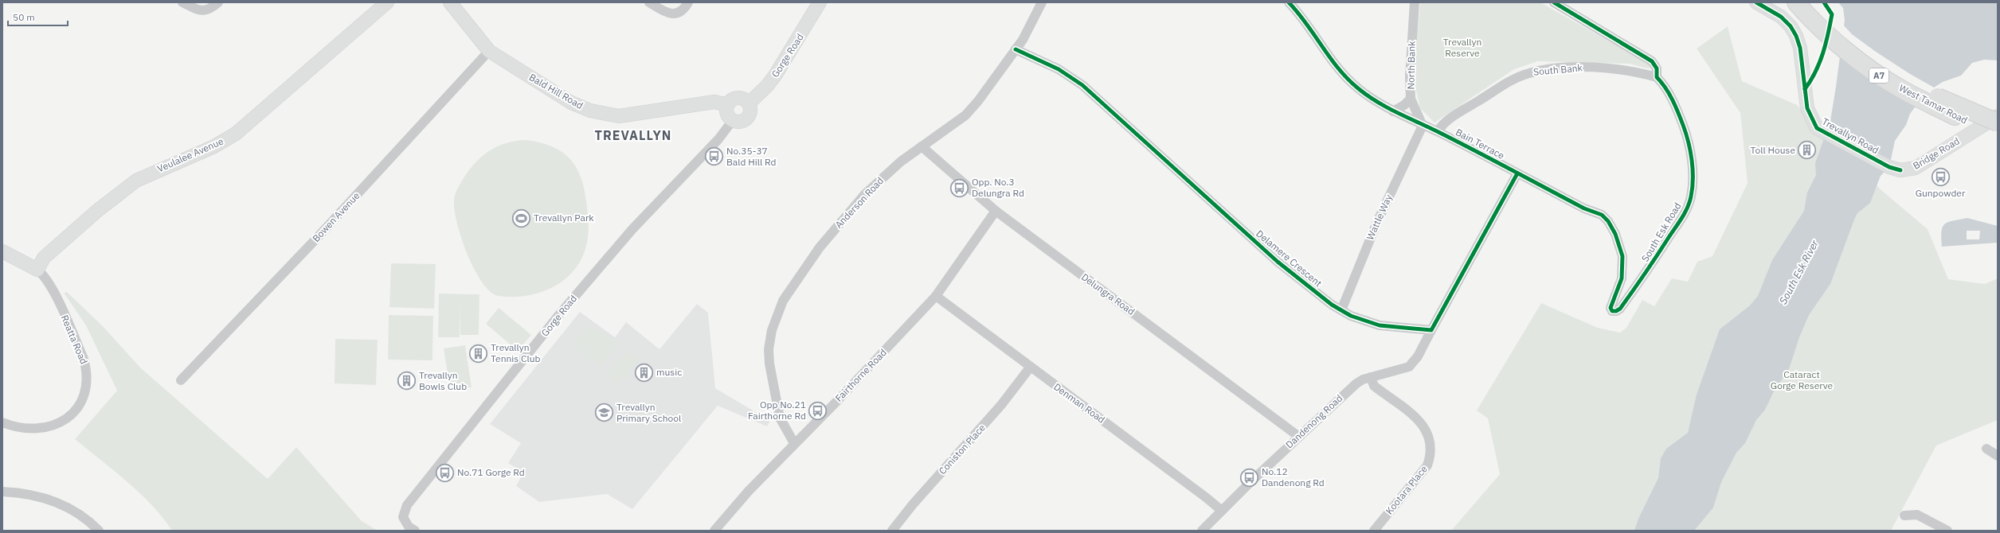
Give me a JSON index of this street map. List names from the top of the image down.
{
  "streets": {
    "highway": ["A7", "West Tamar Road"],
    "street": [
      "Gorge Road",
      "North Bank",
      "South Bank",
      "Bald Hill Road",
      "Trevallyn Road",
      "Bain Terrace",
      "Bridge Road",
      "Veulalee Avenue",
      "Anderson Road",
      "Bowen Avenue",
      "Wattle Way",
      "South Esk Road",
      "Delamere Crescent",
      "Delungra Road",
      "Reatta Road",
      "Fairthorne Road",
      "Denman Road",
      "Dandenong Road",
      "Coniston Place",
      "Kootara Place"
    ]
  },
  "crossings": [
    ["Gorge Road", "Bald Hill Road"],
    ["North Bank", "Bain Terrace"],
    ["North Bank", "Wattle Way"],
    ["South Bank", "Bain Terrace"],
    ["South Bank", "South Esk Road"],
    ["A7", "West Tamar Road"],
    ["Bald Hill Road", "Bowen Avenue"],
    ["Trevallyn Road", "Bridge Road"],
    ["Bain Terrace", "Wattle Way"],
    ["Bain Terrace", "South Esk Road"],
    ["Veulalee Avenue", "Reatta Road"],
    ["Anderson Road", "Delamere Crescent"],
    ["Anderson Road", "Delungra Road"],
    ["Anderson Road", "Fairthorne Road"],
    ["Wattle Way", "Delamere Crescent"],
    ["Delamere Crescent", "Dandenong Road"],
    ["Delungra Road", "Fairthorne Road"],
    ["Delungra Road", "Dandenong Road"],
    ["Fairthorne Road", "Denman Road"],
    ["Denman Road", "Dandenong Road"],
    ["Denman Road", "Coniston Place"],
    ["Dandenong Road", "Kootara Place"]
  ],
  "districts": ["TREVALLYN"],
  "water": ["South Esk River"],
  "parks": ["Trevallyn Reserve", "Cataract Gorge Reserve"],
  "places": {
    "building": [
      "Toll House",
      "Trevallyn Tennis Club",
      "music",
      "Trevallyn Bowls Club"
    ],
    "bus stop": [
      "No.35-37 Bald Hill Rd",
      "Gunpowder",
      "Opp. No.3 Delungra Rd",
      "Opp No.21 Fairthorne Rd",
      "No.71 Gorge Rd",
      "No.12 Dandenong Rd"
    ],
    "sports": ["Trevallyn Park"],
    "school or university": ["Trevallyn Primary School"]
  },
  "scale_bar": "50 m"
}
